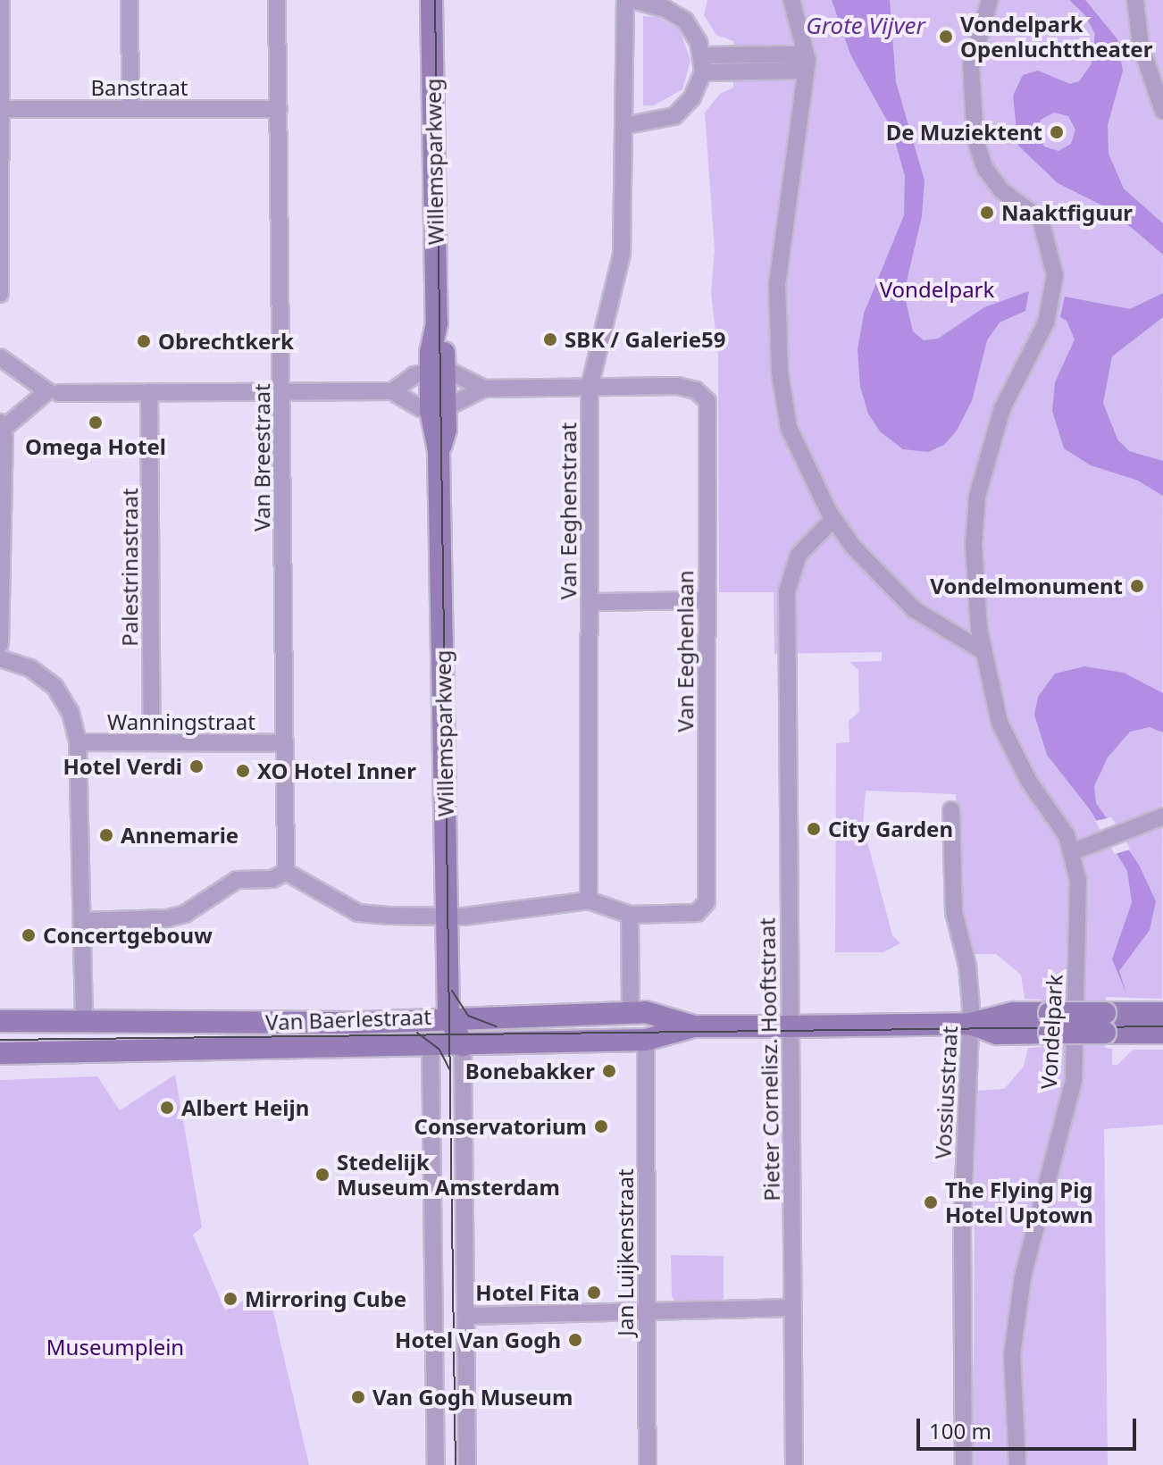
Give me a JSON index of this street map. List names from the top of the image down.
{
  "streets": {
    "street": [
      "Banstraat",
      "Willemsparkweg",
      "Van Breestraat",
      "Van Eeghenstraat",
      "Palestrinastraat",
      "Van Eeghenlaan",
      "Wanningstraat",
      "Van Baerlestraat",
      "Vondelpark",
      "Pieter Cornelisz. Hooftstraat",
      "Vossiusstraat",
      "Jan Luijkenstraat"
    ]
  },
  "crossings": [
    ["Banstraat", "Van Breestraat"],
    ["Willemsparkweg", "Van Baerlestraat"],
    ["Van Breestraat", "Wanningstraat"],
    ["Van Eeghenstraat", "Van Eeghenlaan"],
    ["Palestrinastraat", "Wanningstraat"],
    ["Van Baerlestraat", "Pieter Cornelisz. Hooftstraat"],
    ["Van Baerlestraat", "Vossiusstraat"],
    ["Van Baerlestraat", "Jan Luijkenstraat"]
  ],
  "water": ["Grote Vijver"],
  "parks": ["Vondelpark", "Museumplein"],
  "places": [
    "Vondelpark Openluchttheater",
    "De Muziektent",
    "Naaktfiguur",
    "SBK / Galerie59",
    "Obrechtkerk",
    "Omega Hotel",
    "Vondelmonument",
    "Hotel Verdi",
    "XO Hotel Inner",
    "City Garden",
    "Annemarie",
    "Concertgebouw",
    "Bonebakker",
    "Albert Heijn",
    "Conservatorium",
    "Stedelijk Museum Amsterdam",
    "The Flying Pig Hotel Uptown",
    "Hotel Fita",
    "Mirroring Cube",
    "Hotel Van Gogh",
    "Van Gogh Museum"
  ],
  "scale_bar": "100 m"
}
